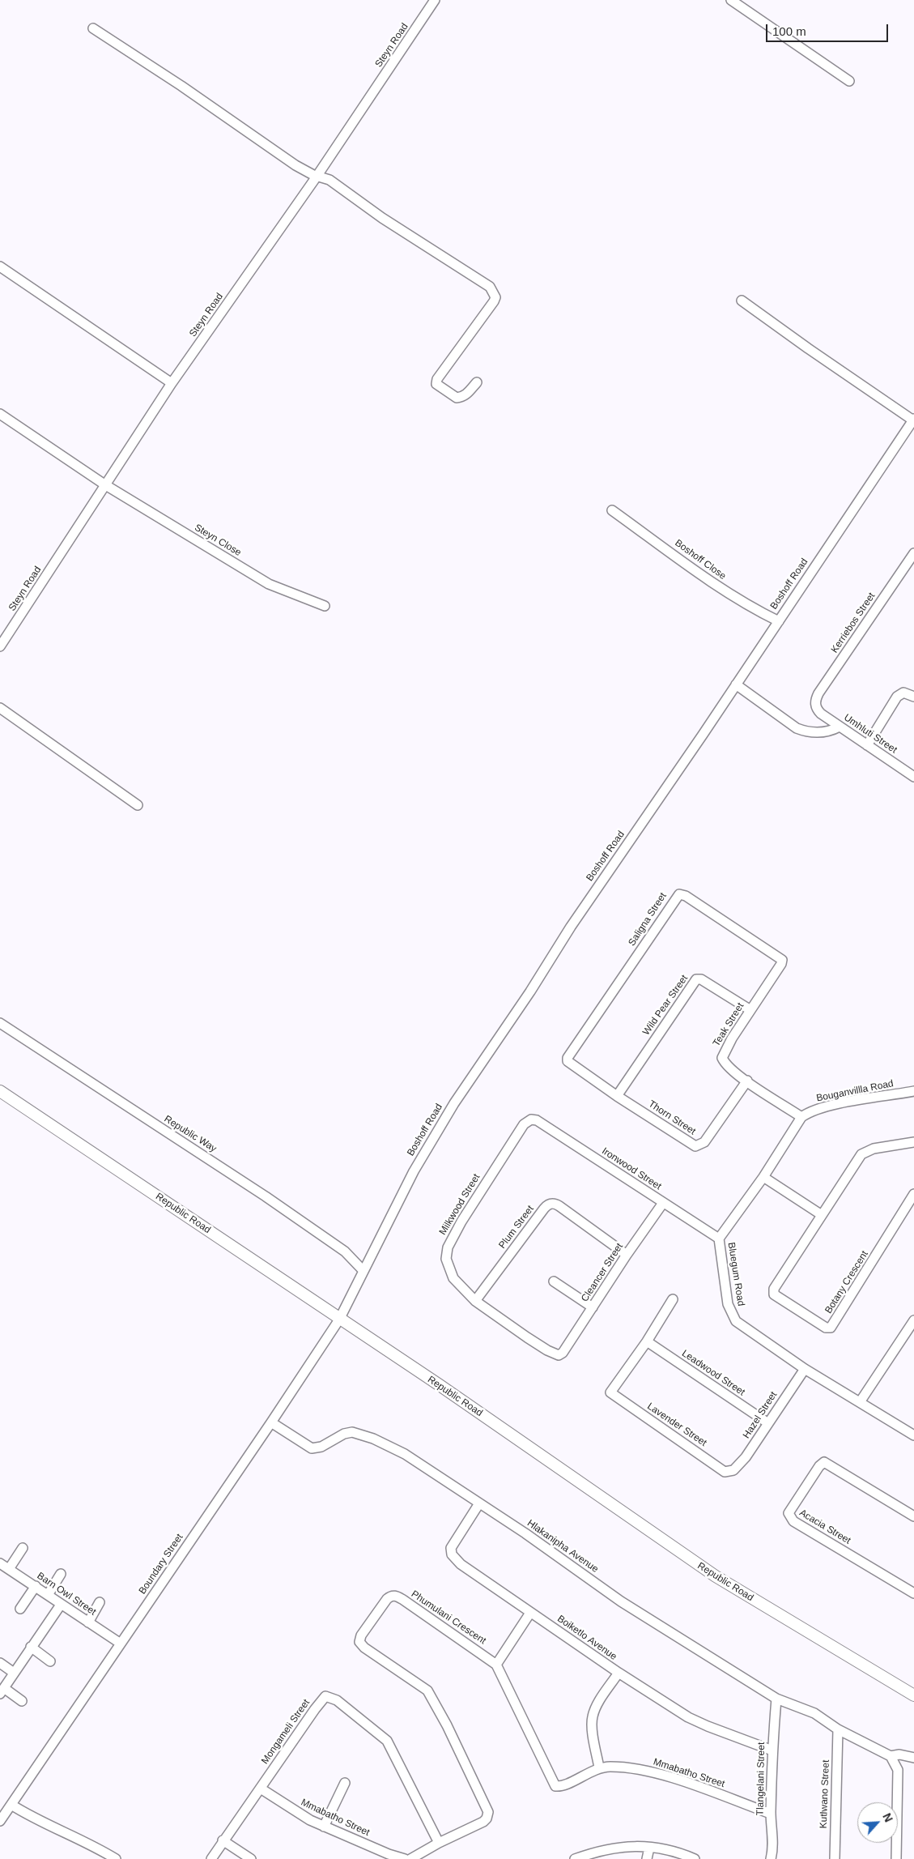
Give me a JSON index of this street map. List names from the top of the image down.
{
  "streets": {
    "street": [
      "Steyn Road",
      "Steyn Close",
      "Boshoff Close",
      "Boshoff Road",
      "Kerriebos Street",
      "Umhluti Street",
      "Saligna Street",
      "Wild Pear Street",
      "Teak Street",
      "Bouganvillla Road",
      "Thorn Street",
      "Republic Way",
      "Ironwood Street",
      "Milkwood Street",
      "Republic Road",
      "Plum Street",
      "Cleancer Street",
      "Bluegum Road",
      "Botany Crescent",
      "Leadwood Street",
      "Hazel Street",
      "Lavender Street",
      "Acacia Street",
      "Hlakanipha Avenue",
      "Boundary Street",
      "Barn Owl Street",
      "Phumulani Crescent",
      "Boiketlo Avenue",
      "Mongameli Street",
      "Mmabatho Street",
      "Tlangelani Street",
      "Kutlwano Street"
    ]
  },
  "crossings": [
    ["Steyn Road", "Steyn Close"],
    ["Boshoff Close", "Boshoff Road"],
    ["Boshoff Road", "Republic Way"],
    ["Boshoff Road", "Republic Road"],
    ["Boshoff Road", "Boundary Street"],
    ["Kerriebos Street", "Umhluti Street"],
    ["Saligna Street", "Teak Street"],
    ["Saligna Street", "Thorn Street"],
    ["Wild Pear Street", "Teak Street"],
    ["Wild Pear Street", "Thorn Street"],
    ["Teak Street", "Bouganvillla Road"],
    ["Teak Street", "Thorn Street"],
    ["Teak Street", "Bluegum Road"],
    ["Bouganvillla Road", "Bluegum Road"],
    ["Ironwood Street", "Milkwood Street"],
    ["Ironwood Street", "Cleancer Street"],
    ["Ironwood Street", "Bluegum Road"],
    ["Milkwood Street", "Plum Street"],
    ["Milkwood Street", "Cleancer Street"],
    ["Republic Road", "Boundary Street"],
    ["Plum Street", "Cleancer Street"],
    ["Bluegum Road", "Hazel Street"],
    ["Leadwood Street", "Hazel Street"],
    ["Leadwood Street", "Lavender Street"],
    ["Hazel Street", "Lavender Street"],
    ["Hlakanipha Avenue", "Boundary Street"],
    ["Hlakanipha Avenue", "Boiketlo Avenue"],
    ["Hlakanipha Avenue", "Tlangelani Street"],
    ["Hlakanipha Avenue", "Kutlwano Street"],
    ["Boundary Street", "Barn Owl Street"],
    ["Phumulani Crescent", "Mongameli Street"],
    ["Phumulani Crescent", "Mmabatho Street"],
    ["Boiketlo Avenue", "Tlangelani Street"],
    ["Mongameli Street", "Mmabatho Street"],
    ["Mmabatho Street", "Tlangelani Street"]
  ],
  "scale_bar": "100 m",
  "north": "top right"
}
